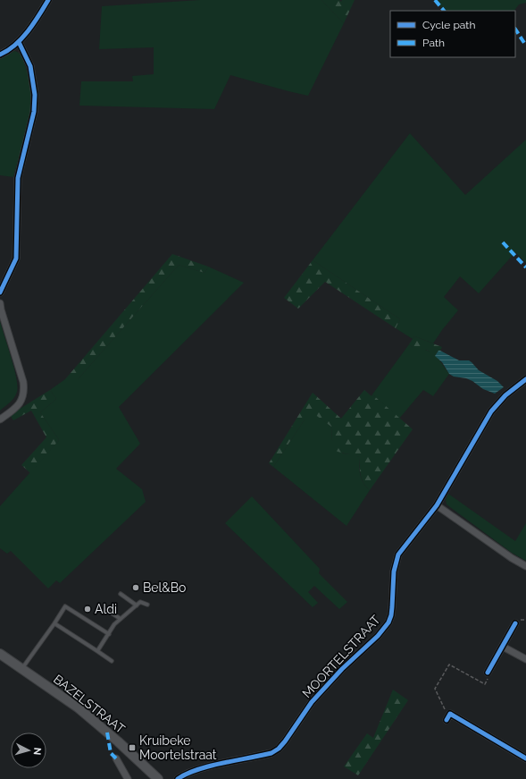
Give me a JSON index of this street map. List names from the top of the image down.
{
  "streets": {
    "main road": ["BAZELSTRAAT"],
    "street": ["MOORTELSTRAAT"]
  },
  "places": {
    "other": ["Bel&Bo", "Aldi"],
    "transit": ["Kruibeke Moortelstraat"]
  },
  "legend": ["Cycle path", "Path"],
  "north": "right"
}
